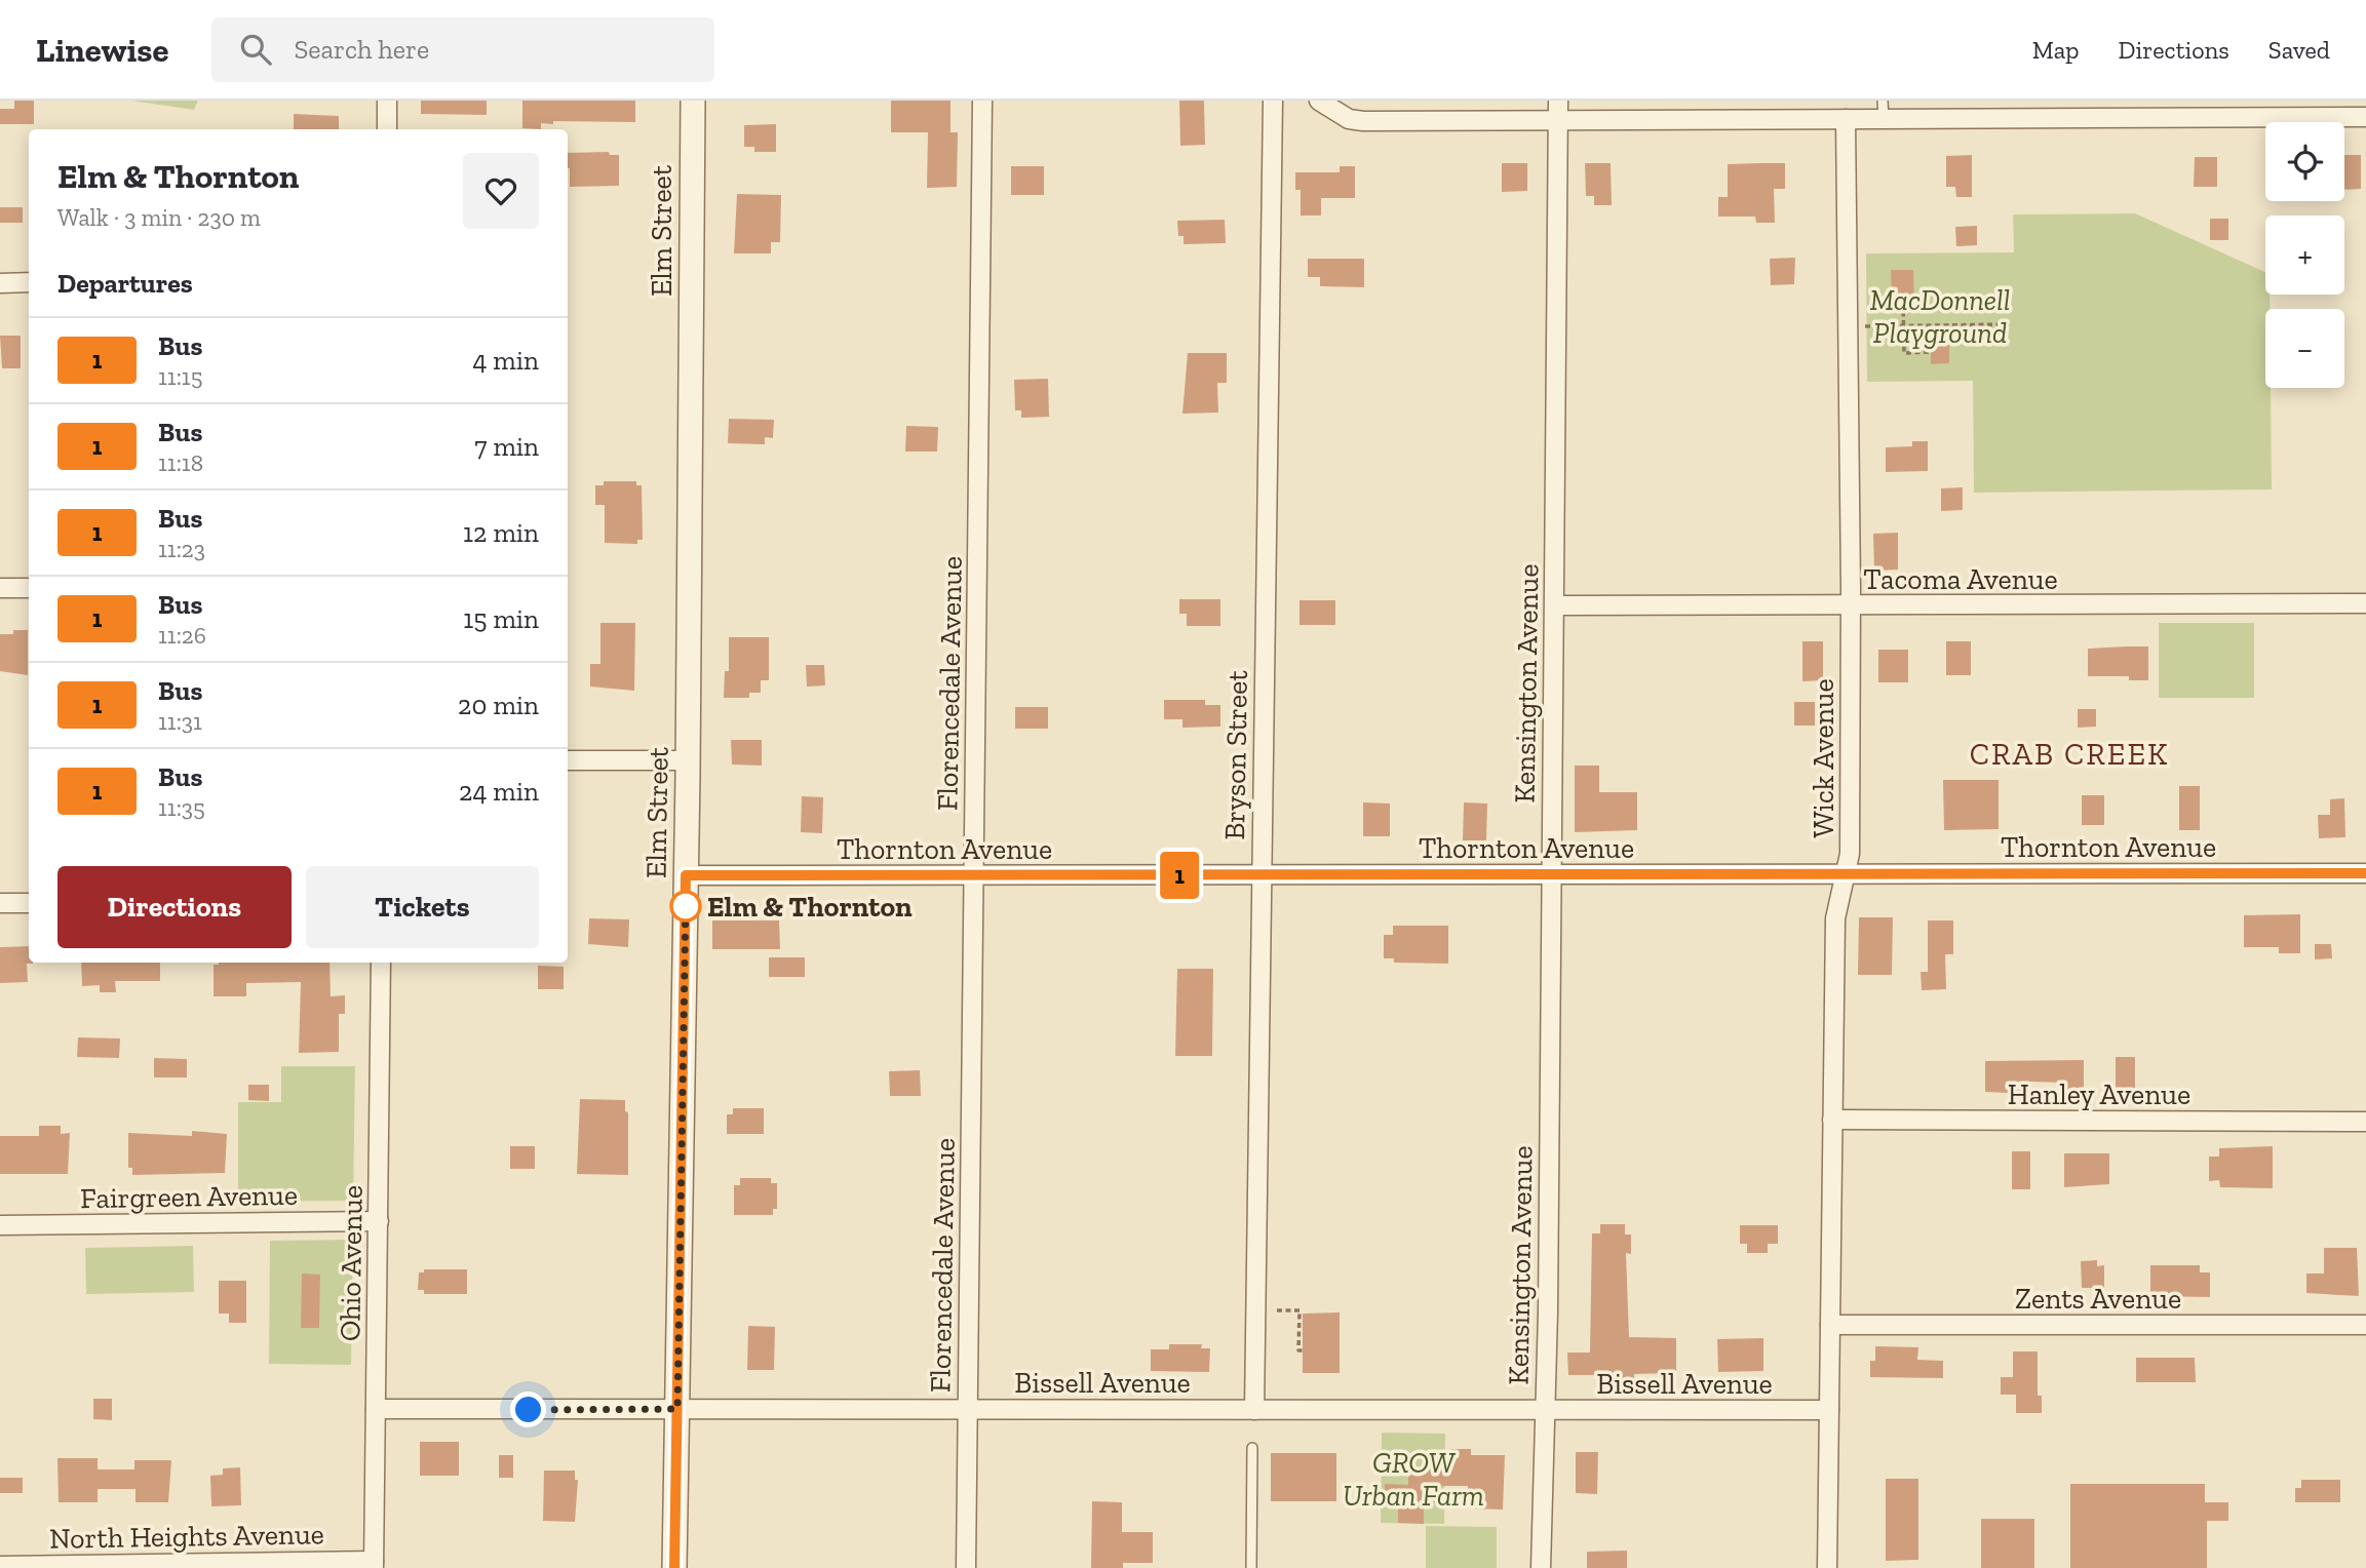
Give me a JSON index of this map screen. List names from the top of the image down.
{
  "streets": {
    "street": [
      "Elm Street",
      "Tacoma Avenue",
      "Florencedale Avenue",
      "Kensington Avenue",
      "Bryson Street",
      "Wick Avenue",
      "Thornton Avenue",
      "Hanley Avenue",
      "Fairgreen Avenue",
      "Ohio Avenue",
      "Zents Avenue",
      "Bissell Avenue",
      "North Heights Avenue"
    ]
  },
  "crossings": [
    ["Elm Street", "Thornton Avenue"],
    ["Elm Street", "Bissell Avenue"],
    ["Tacoma Avenue", "Kensington Avenue"],
    ["Tacoma Avenue", "Wick Avenue"],
    ["Florencedale Avenue", "Thornton Avenue"],
    ["Florencedale Avenue", "Bissell Avenue"],
    ["Kensington Avenue", "Thornton Avenue"],
    ["Kensington Avenue", "Bissell Avenue"],
    ["Bryson Street", "Thornton Avenue"],
    ["Bryson Street", "Bissell Avenue"],
    ["Wick Avenue", "Thornton Avenue"],
    ["Wick Avenue", "Hanley Avenue"],
    ["Wick Avenue", "Zents Avenue"],
    ["Wick Avenue", "Bissell Avenue"],
    ["Fairgreen Avenue", "Ohio Avenue"],
    ["Ohio Avenue", "Bissell Avenue"],
    ["Ohio Avenue", "North Heights Avenue"]
  ],
  "districts": ["CRAB CREEK"],
  "parks": ["MacDonnell Playground", "GROW Urban Farm"],
  "places": ["Elm & Thornton"],
  "lines": ["bus line 1"],
  "page": {
    "header": "Linewise",
    "search": "Search here",
    "nav": ["Map", "Directions", "Saved"],
    "on_map": "1",
    "map_buttons": ["+", "−"],
    "heading": [
      ["Elm & Thornton", "Walk · 3 min · 230 m"],
      "Departures"
    ],
    "list": [
      {
        "mark": "1",
        "name": "Bus",
        "note": "11:15",
        "value": "4 min"
      },
      {
        "mark": "1",
        "name": "Bus",
        "note": "11:18",
        "value": "7 min"
      },
      {
        "mark": "1",
        "name": "Bus",
        "note": "11:23",
        "value": "12 min"
      },
      {
        "mark": "1",
        "name": "Bus",
        "note": "11:26",
        "value": "15 min"
      },
      {
        "mark": "1",
        "name": "Bus",
        "note": "11:31",
        "value": "20 min"
      },
      {
        "mark": "1",
        "name": "Bus",
        "note": "11:35",
        "value": "24 min"
      }
    ],
    "buttons": ["Directions", "Tickets"]
  }
}
